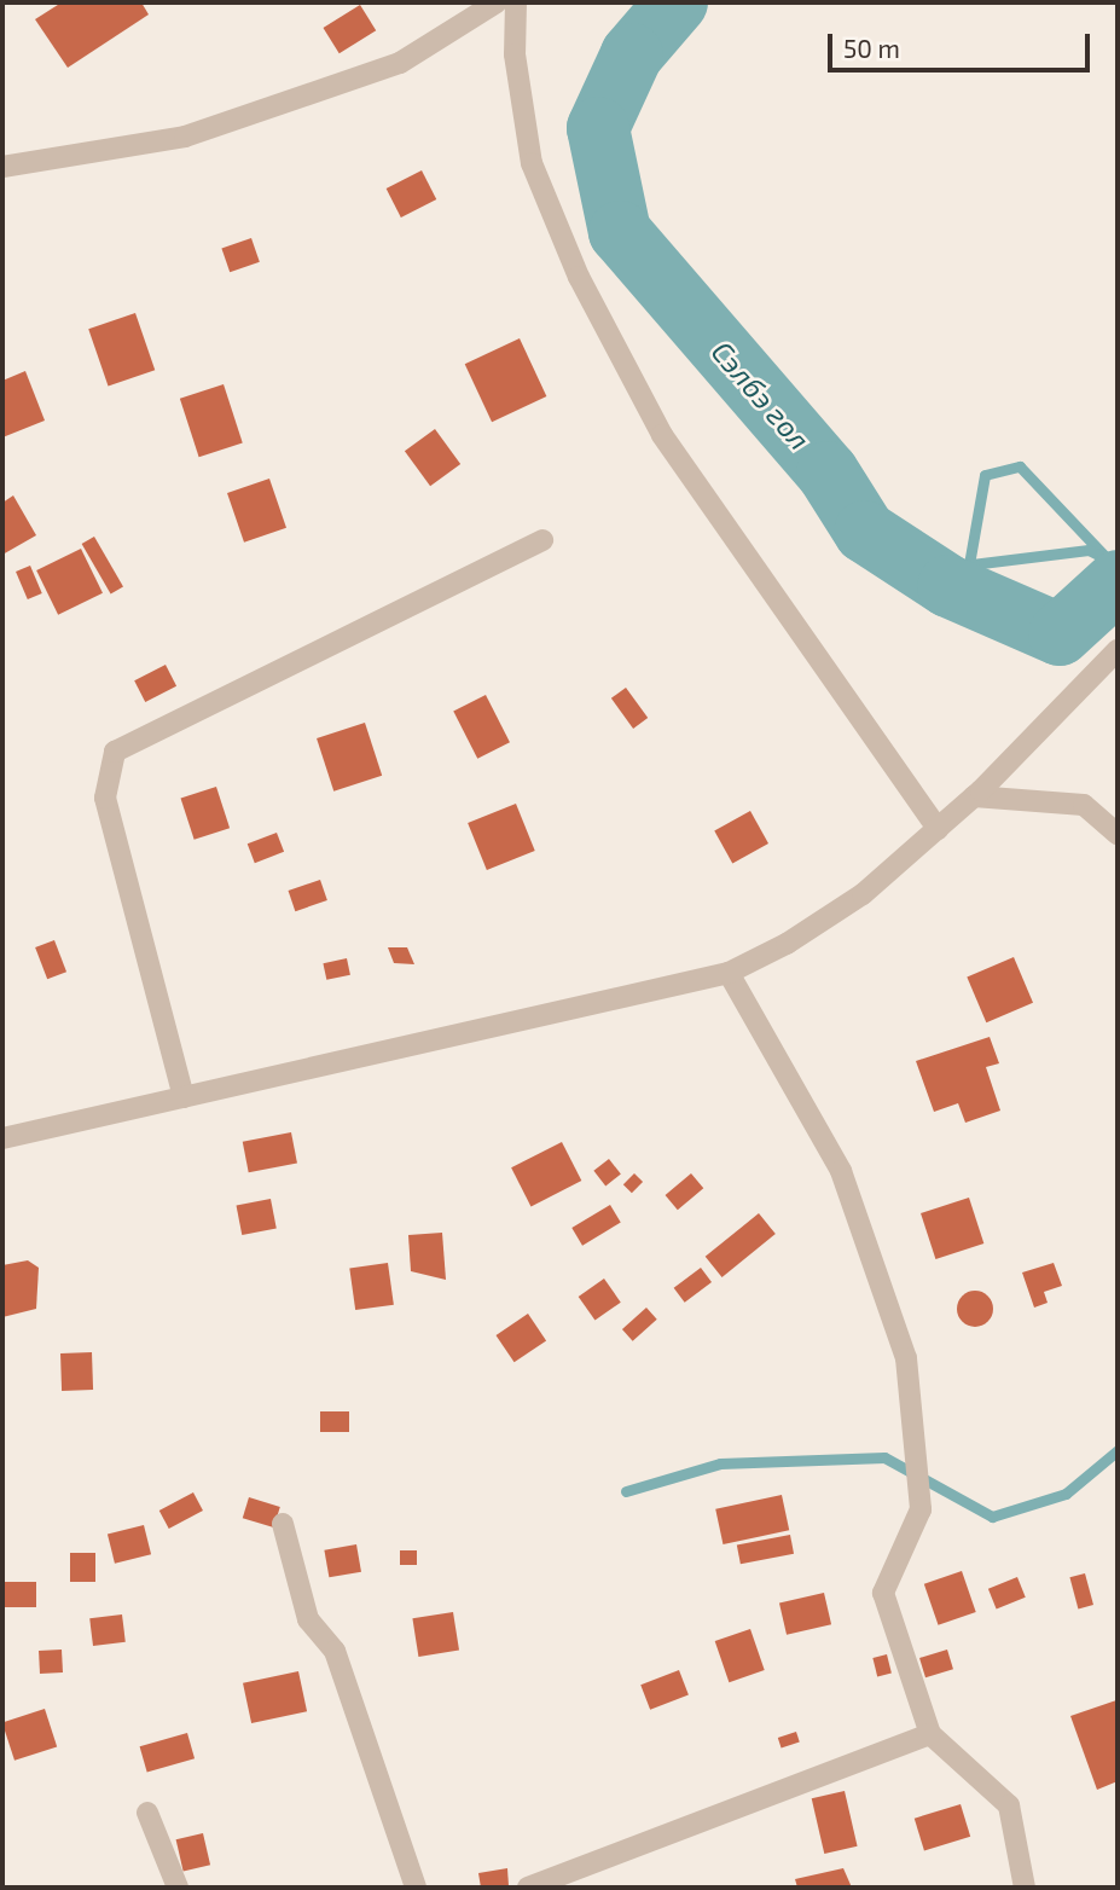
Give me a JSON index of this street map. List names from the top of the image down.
{
  "water": ["Сэлбэ гол"],
  "scale_bar": "50 m"
}
